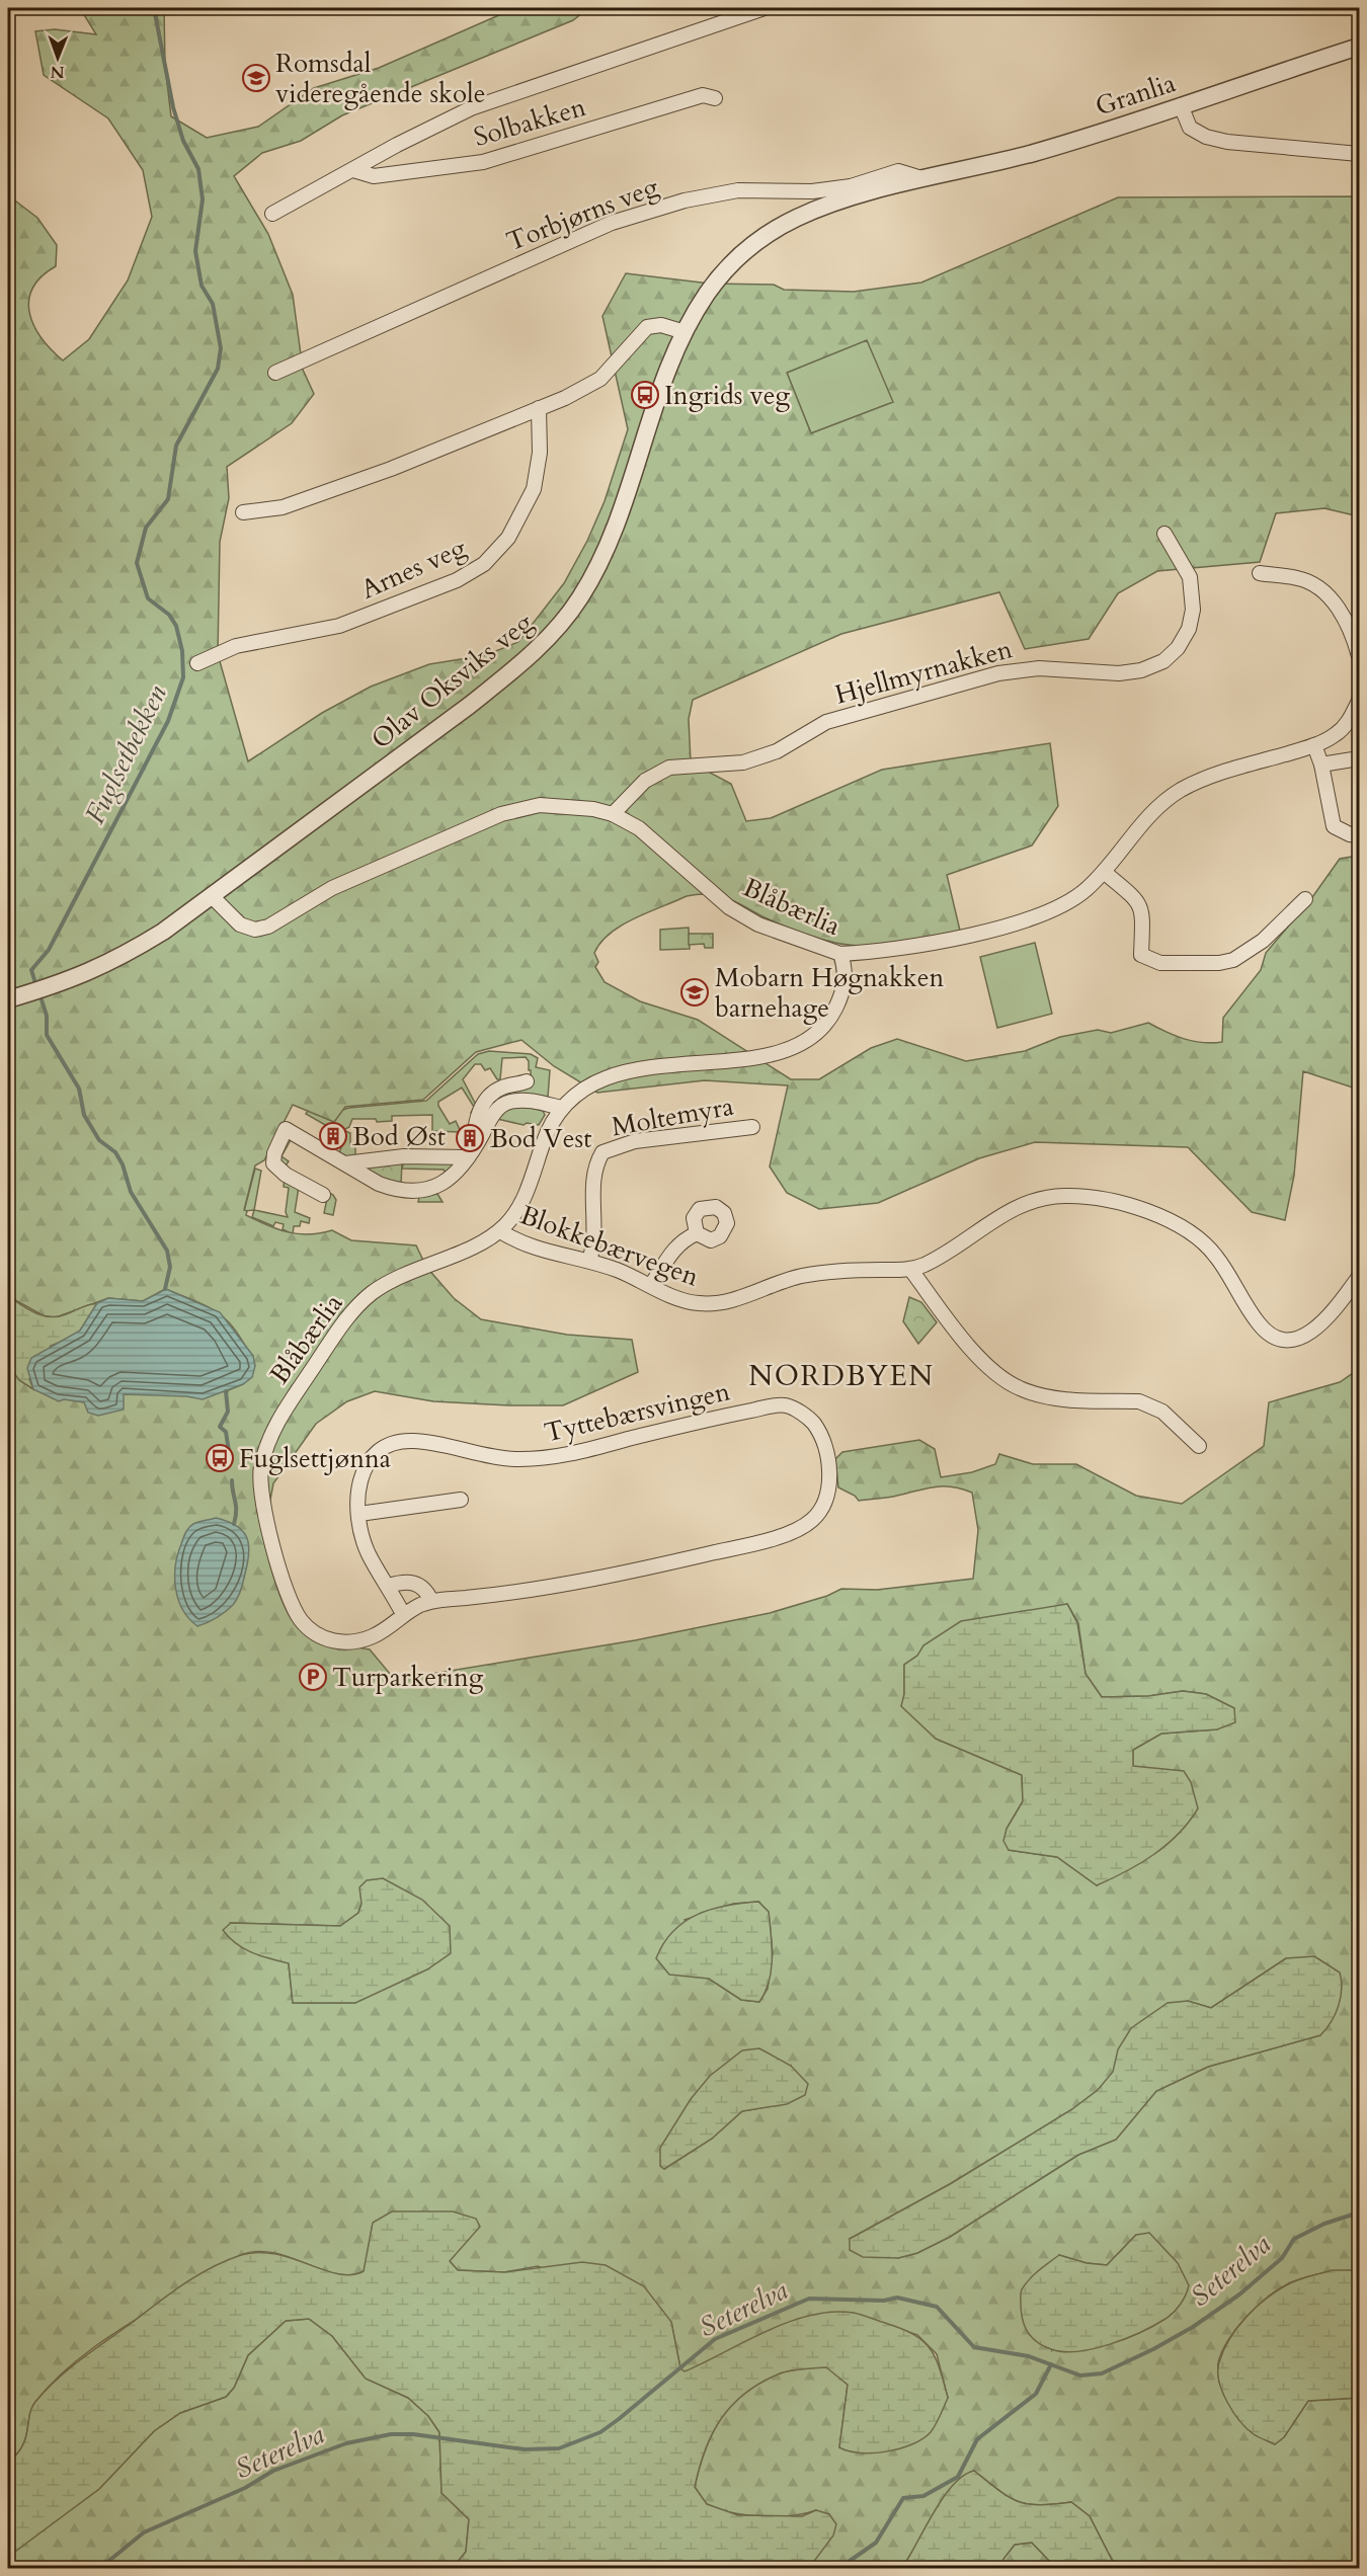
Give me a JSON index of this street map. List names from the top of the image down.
{
  "streets": {
    "street": [
      "Granlia",
      "Solbakken",
      "Torbjørns veg",
      "Arnes veg",
      "Hjellmyrnakken",
      "Olav Oksviks veg",
      "Blåbærlia",
      "Moltemyra",
      "Blokkebærvegen",
      "Tyttebærsvingen"
    ]
  },
  "crossings": [
    ["Granlia", "Torbjørns veg"],
    ["Granlia", "Olav Oksviks veg"],
    ["Torbjørns veg", "Olav Oksviks veg"],
    ["Hjellmyrnakken", "Blåbærlia"],
    ["Olav Oksviks veg", "Blåbærlia"],
    ["Blåbærlia", "Blokkebærvegen"],
    ["Blåbærlia", "Tyttebærsvingen"],
    ["Moltemyra", "Blokkebærvegen"]
  ],
  "districts": ["NORDBYEN"],
  "water": ["Fuglsetbekken", "Seterelva"],
  "places": {
    "school or university": ["Romsdal videregående skole", "Mobarn Høgnakken barnehage"],
    "bus stop": ["Ingrids veg", "Fuglsettjønna"],
    "building": ["Bod Øst", "Bod Vest"],
    "parking": ["Turparkering"]
  },
  "north": "bottom"
}
